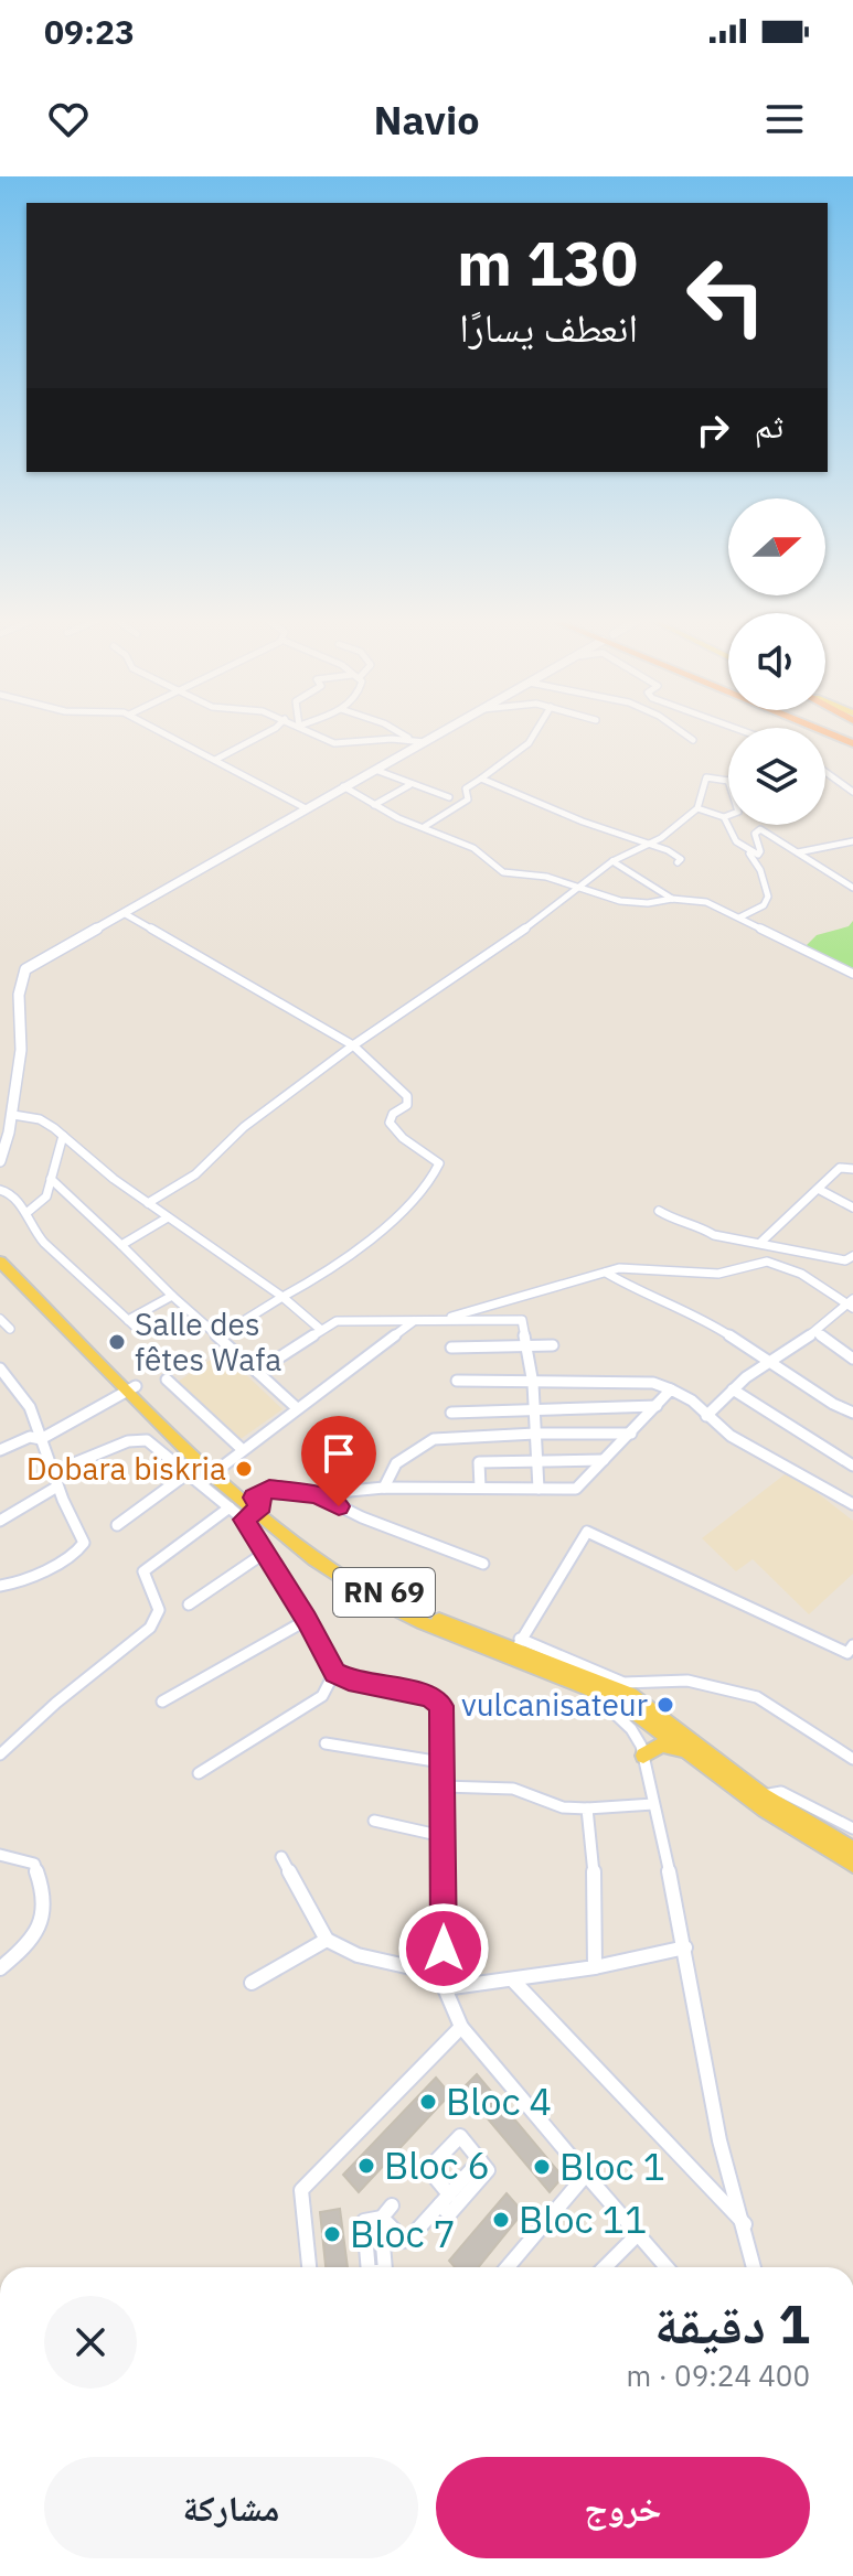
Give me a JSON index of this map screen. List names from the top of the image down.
{
  "streets": {
    "main road": ["RN 69"]
  },
  "places": [
    "Salle des fêtes Wafa",
    "Dobara biskria",
    "vulcanisateur",
    "Bloc 4",
    "Bloc 6",
    "Bloc 1",
    "Bloc 11",
    "Bloc 7"
  ],
  "north": "right",
  "page": {
    "status": "09:23",
    "header": "Navio",
    "turn": ["130 m", "انعطف يسارًا"],
    "then": "ثم",
    "heading": ["1 دقيقة", "400 m · 09:24"],
    "buttons": ["خروج", "مشاركة"]
  }
}
